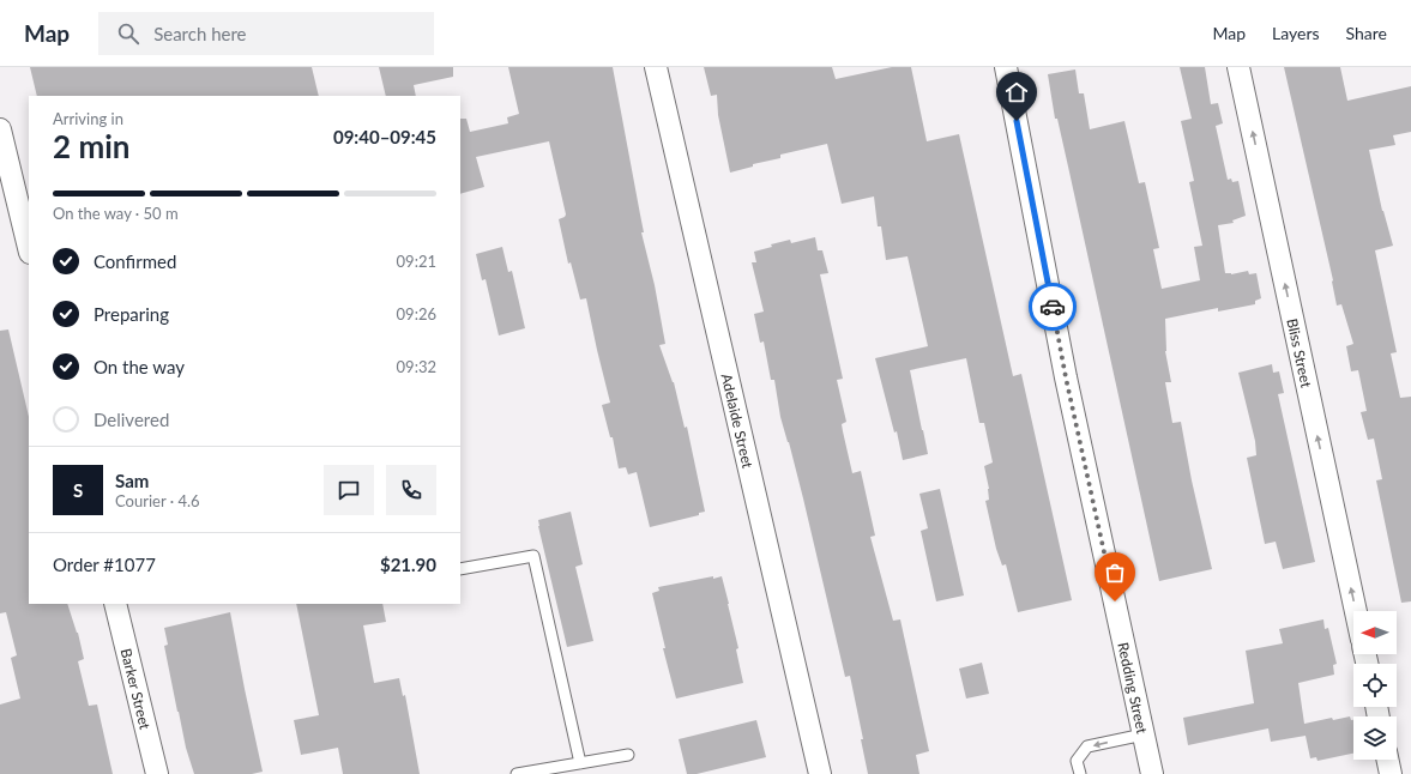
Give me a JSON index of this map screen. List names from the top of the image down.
{
  "streets": {
    "street": [
      "Bliss Street",
      "Adelaide Street",
      "Barker Street",
      "Redding Street"
    ]
  },
  "one_way": ["Bliss Street"],
  "north": "left",
  "page": {
    "header": "Map",
    "search": "Search here",
    "nav": ["Map", "Layers", "Share"],
    "heading": ["2 min", "Arriving in", "09:40–09:45"],
    "panel": [
      "Sam",
      "Courier · 4.6",
      "Order #1077",
      "$21.90"
    ],
    "bar": "On the way · 50 m",
    "list": [
      ["Confirmed", "09:21"],
      ["Preparing", "09:26"],
      ["On the way", "09:32"],
      "Delivered"
    ],
    "round": "S"
  }
}
